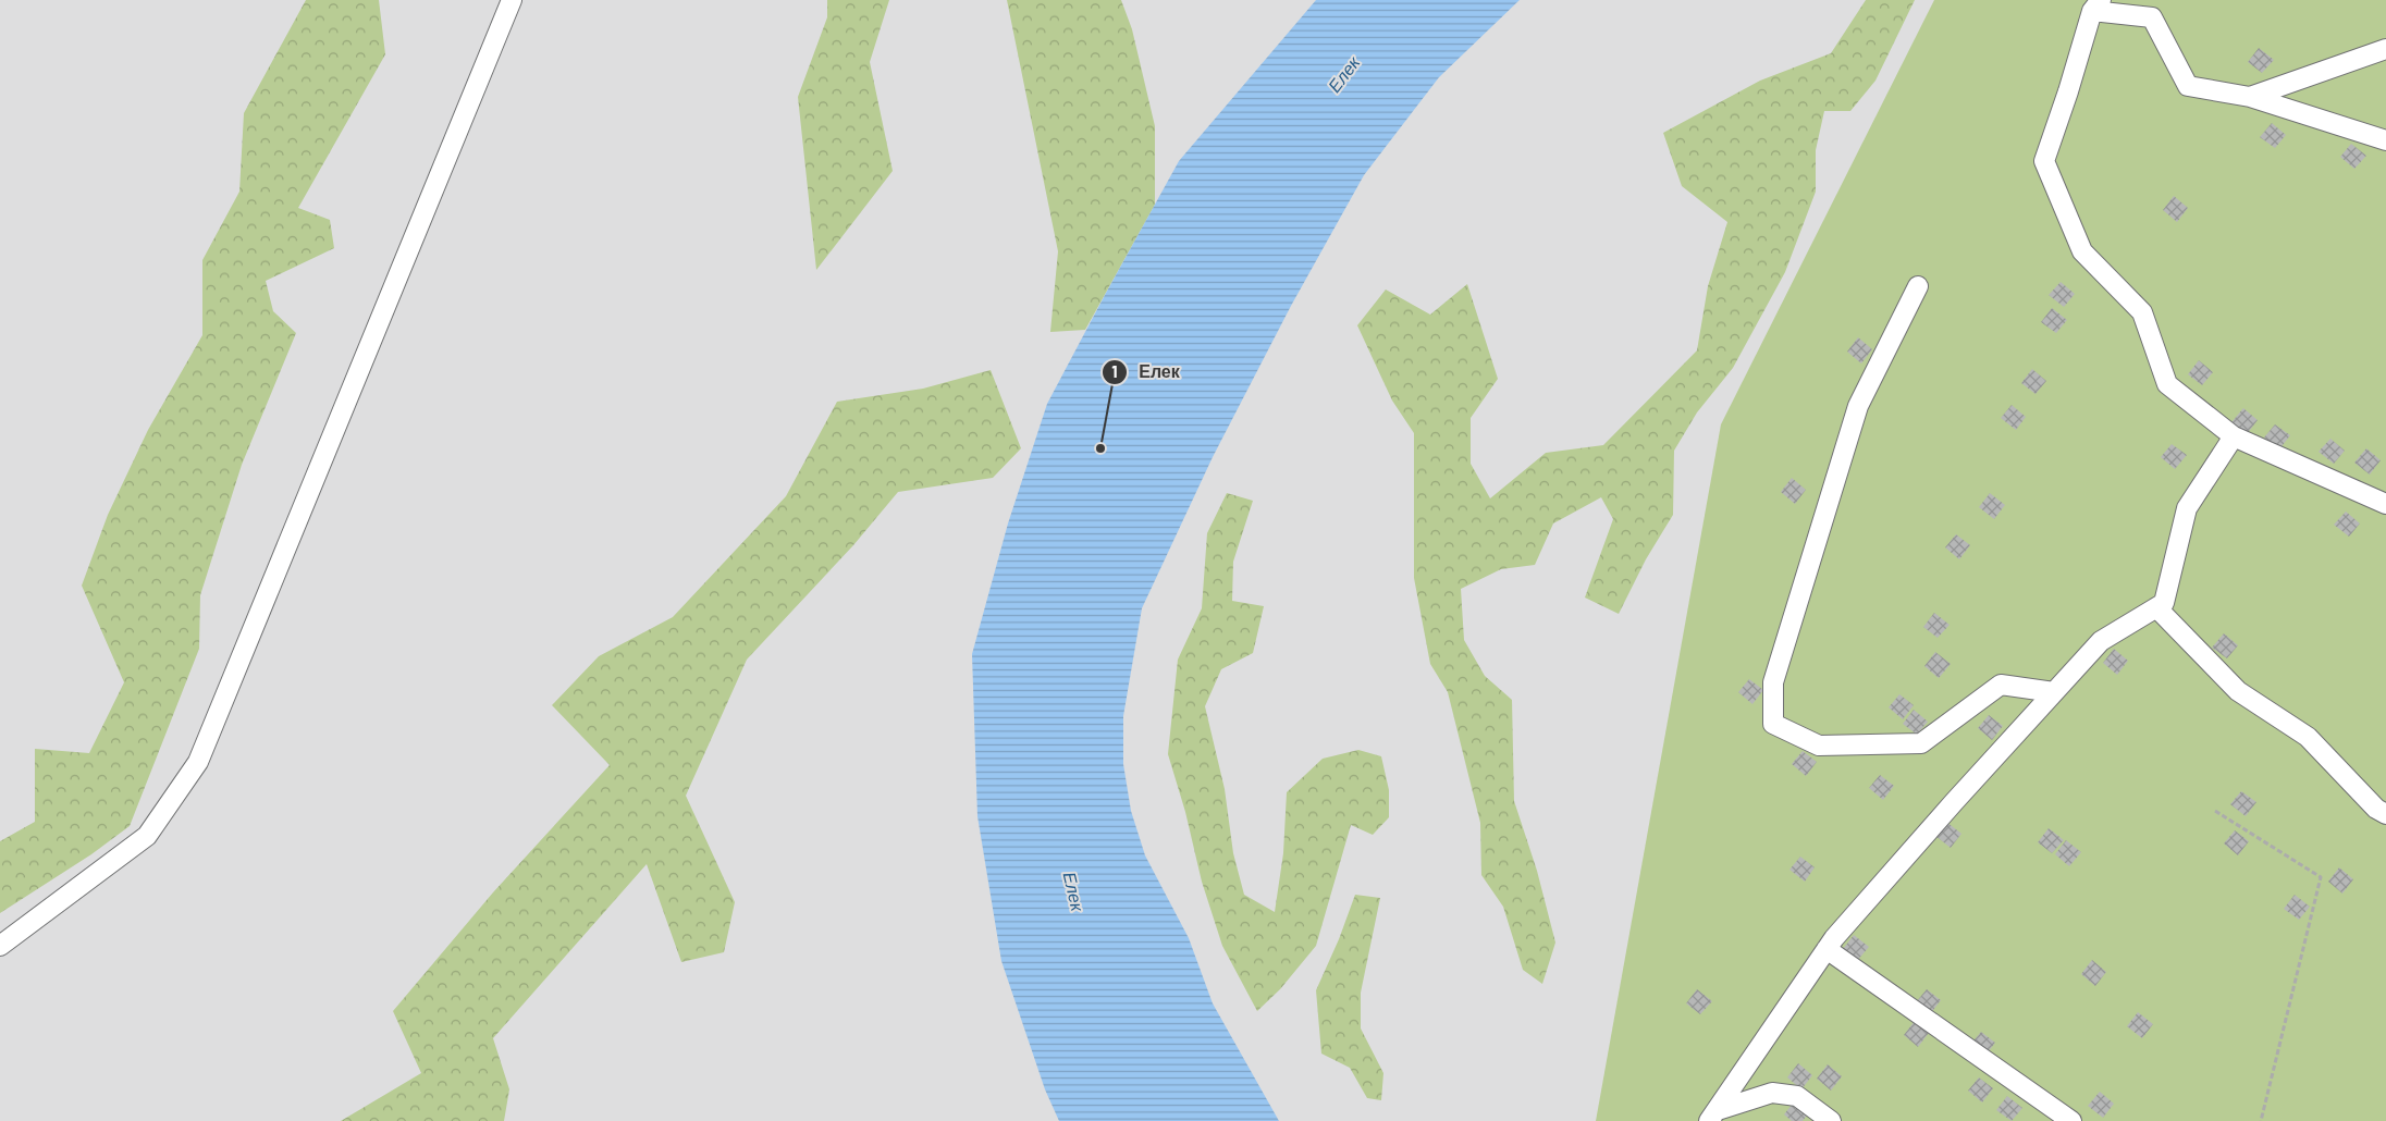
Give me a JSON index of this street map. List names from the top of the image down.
{
  "water": ["Елек"],
  "places": ["Елек"]
}
